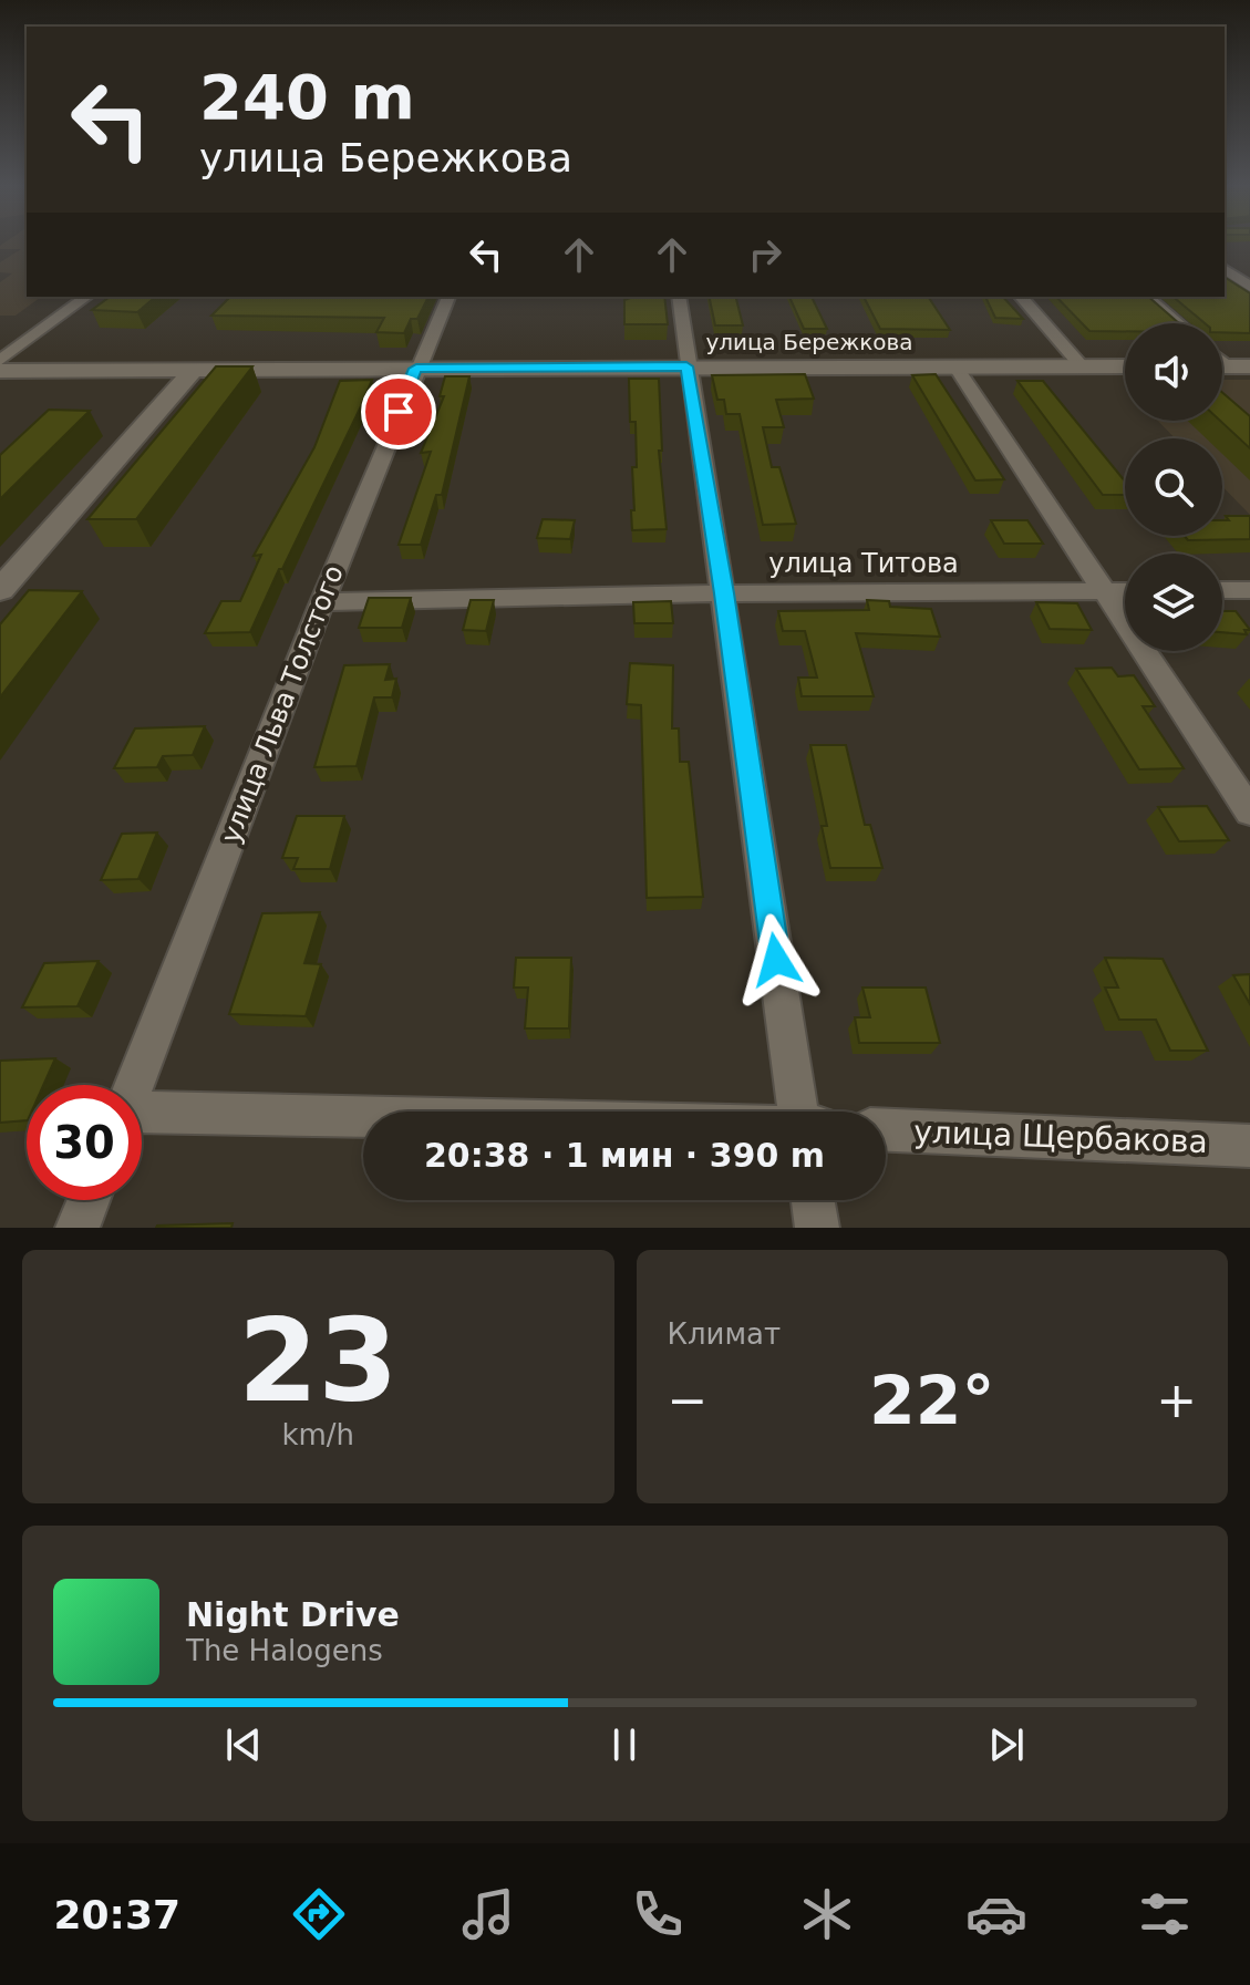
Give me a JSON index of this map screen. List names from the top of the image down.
{
  "streets": {
    "street": [
      "улица Бережкова",
      "улица Титова",
      "улица Льва Толстого",
      "улица Щербакова"
    ]
  },
  "crossings": [
    ["улица Бережкова", "улица Льва Толстого"],
    ["улица Титова", "улица Льва Толстого"]
  ],
  "page": {
    "turn": ["240 m", "улица Бережкова"],
    "limit": "30",
    "trip": "20:38 · 1 мин · 390 m",
    "tile": [
      ["23", "km/h"],
      "Климат"
    ],
    "heat": ["−", "22°", "+"],
    "song": ["Night Drive", "The Halogens"],
    "tabs": "20:37"
  }
}
